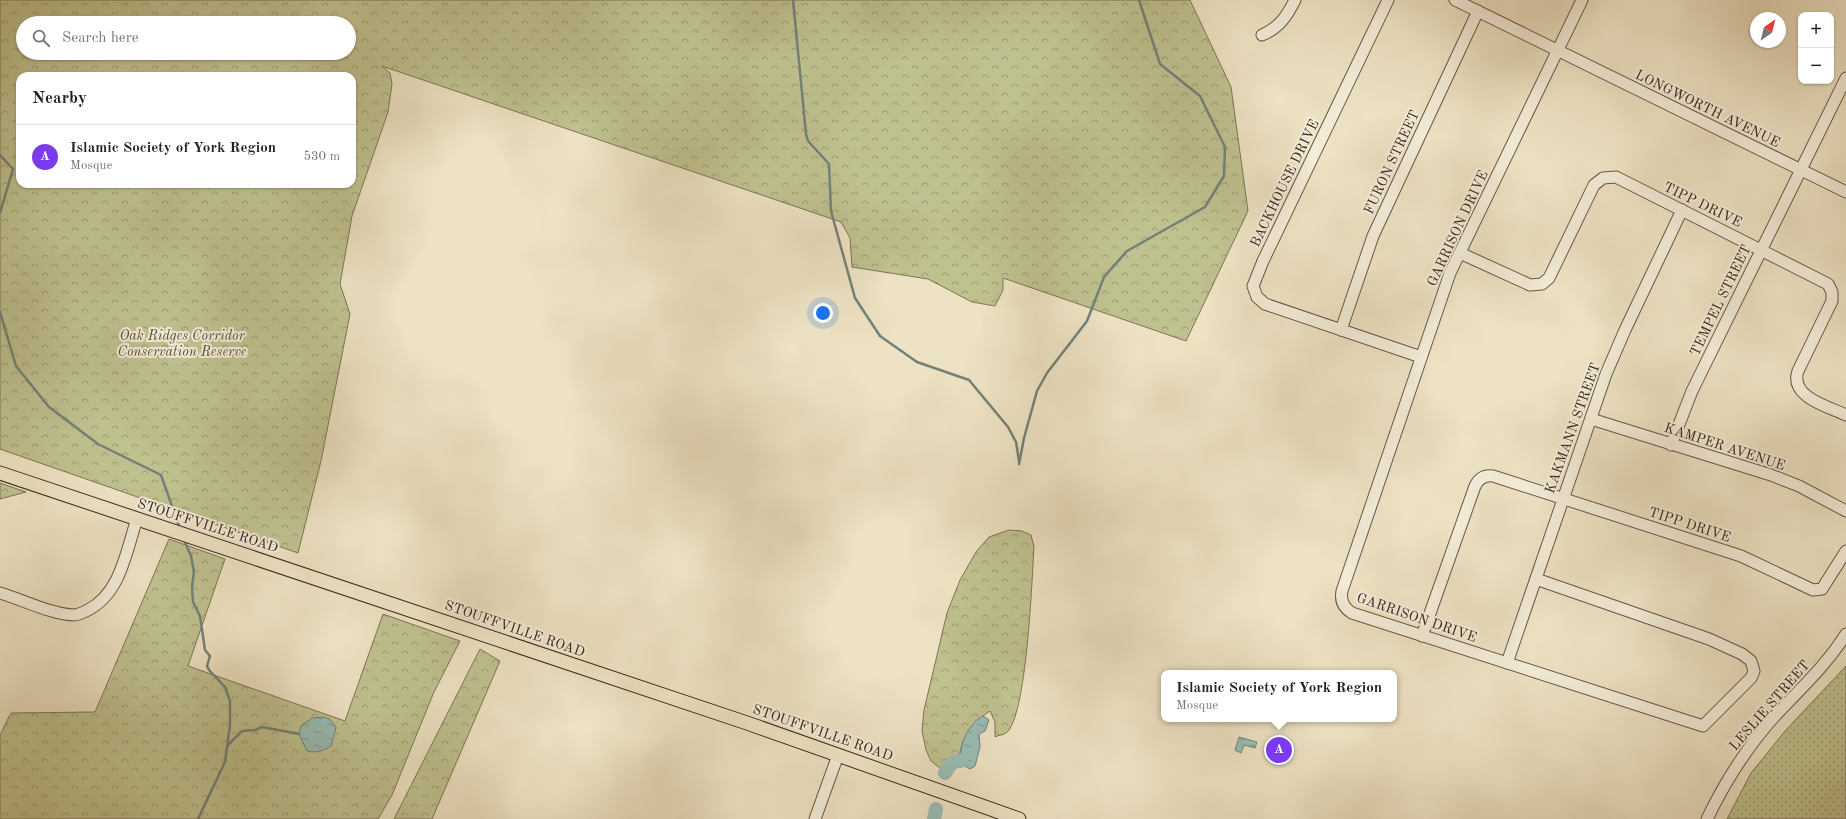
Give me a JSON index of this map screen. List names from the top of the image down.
{
  "streets": {
    "main road": ["STOUFFVILLE ROAD"],
    "street": [
      "LONGWORTH AVENUE",
      "FURON STREET",
      "BACKHOUSE DRIVE",
      "TIPP DRIVE",
      "GARRISON DRIVE",
      "TEMPEL STREET",
      "KAKMANN STREET",
      "KAMPER AVENUE",
      "LESLIE STREET"
    ]
  },
  "crossings": [
    ["LONGWORTH AVENUE", "FURON STREET"],
    ["LONGWORTH AVENUE", "GARRISON DRIVE"],
    ["LONGWORTH AVENUE", "TEMPEL STREET"],
    ["FURON STREET", "BACKHOUSE DRIVE"],
    ["BACKHOUSE DRIVE", "GARRISON DRIVE"],
    ["TIPP DRIVE", "GARRISON DRIVE"],
    ["TIPP DRIVE", "TEMPEL STREET"],
    ["TIPP DRIVE", "KAKMANN STREET"],
    ["GARRISON DRIVE", "KAKMANN STREET"],
    ["TEMPEL STREET", "KAMPER AVENUE"],
    ["KAKMANN STREET", "KAMPER AVENUE"]
  ],
  "parks": ["Oak Ridges Corridor Conservation Reserve"],
  "north": "top right",
  "page": {
    "map_buttons": ["+", "−"],
    "search": "Search here",
    "heading": "Nearby",
    "list": [
      {
        "mark": "A",
        "name": "Islamic Society of York Region",
        "note": "Mosque",
        "value": "530 m"
      }
    ],
    "popup": ["Islamic Society of York Region", "Mosque"],
    "pins": "A"
  }
}
